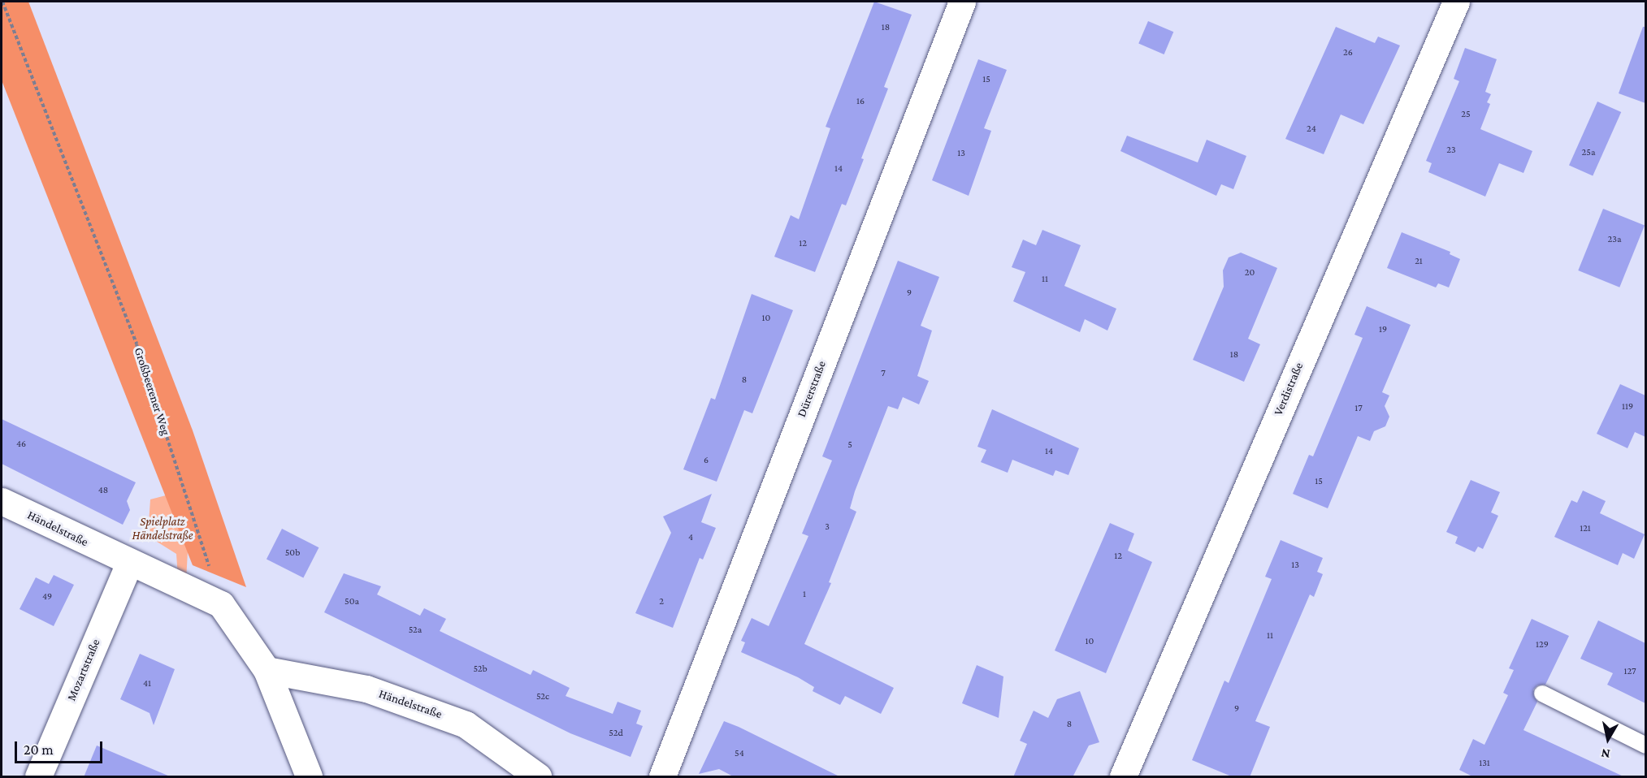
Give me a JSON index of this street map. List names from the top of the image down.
{
  "streets": {
    "street": [
      "Dürerstraße",
      "Verdistraße",
      "Händelstraße",
      "Mozartstraße"
    ],
    "path": ["Großbeerener Weg"]
  },
  "crossings": [
    ["Großbeerener Weg", "Händelstraße"],
    ["Händelstraße", "Mozartstraße"]
  ],
  "parks": ["Spielplatz Händelstraße"],
  "house_numbers": [
    "18",
    "26",
    "15",
    "16",
    "25",
    "24",
    "23",
    "25a",
    "13",
    "14",
    "23a",
    "12",
    "21",
    "20",
    "11",
    "9",
    "10",
    "19",
    "18",
    "7",
    "8",
    "119",
    "17",
    "46",
    "5",
    "14",
    "6",
    "15",
    "48",
    "3",
    "121",
    "4",
    "50b",
    "12",
    "13",
    "1",
    "49",
    "50a",
    "2",
    "52a",
    "11",
    "10",
    "129",
    "52b",
    "127",
    "41",
    "52c",
    "9",
    "8",
    "52d",
    "54",
    "131"
  ],
  "scale_bar": "20 m",
  "north": "bottom"
}
